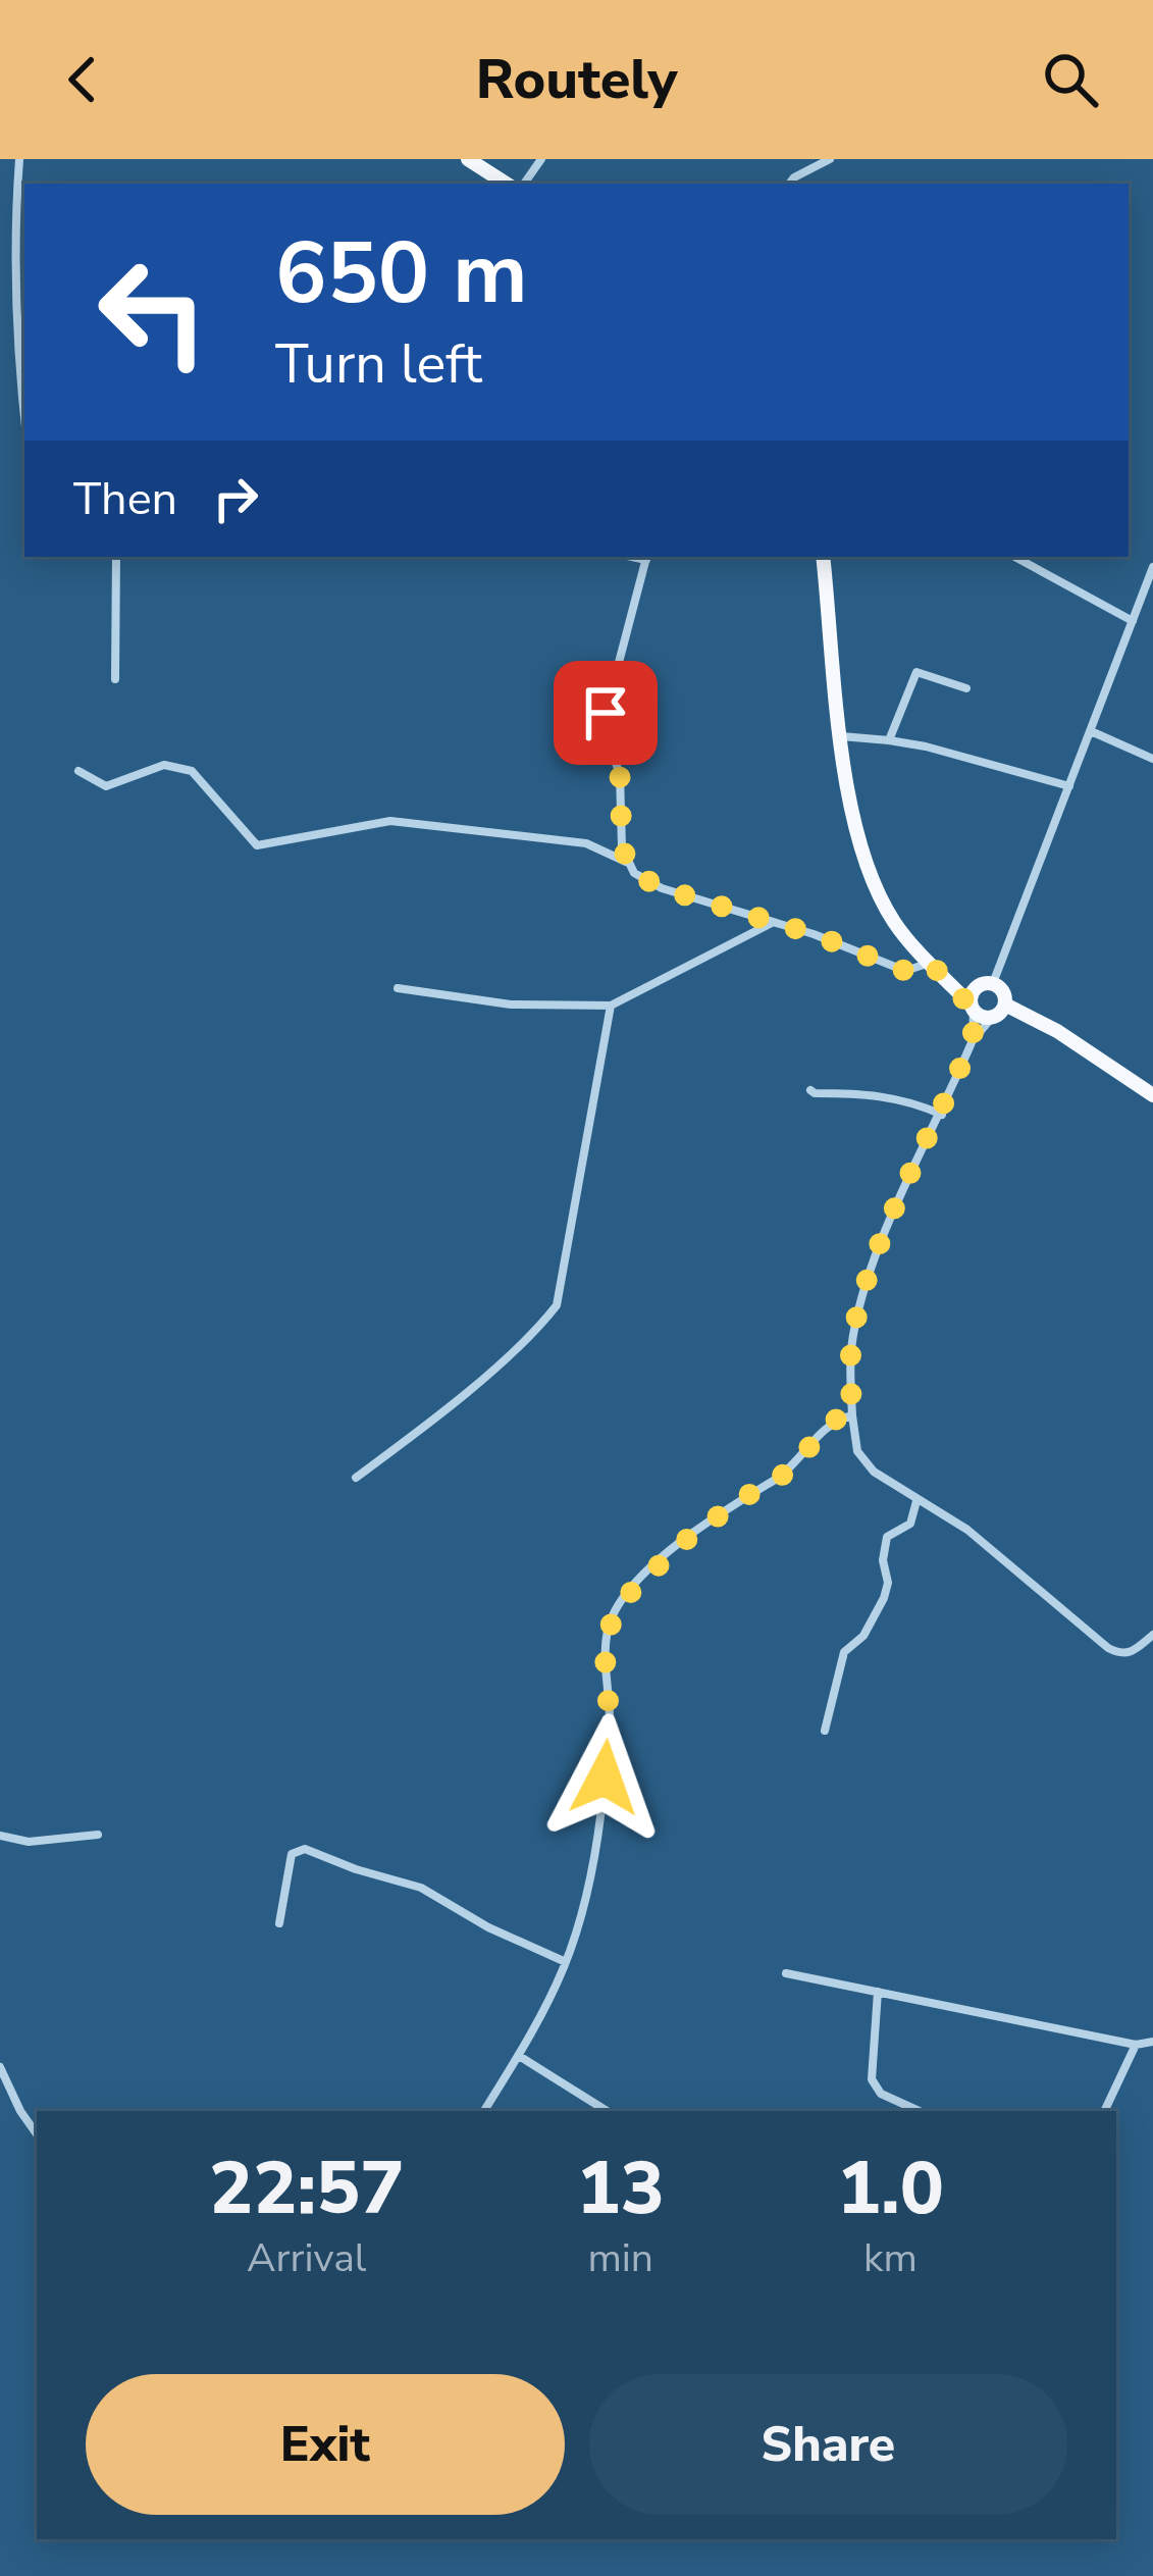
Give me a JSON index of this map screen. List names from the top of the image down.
{
  "page": {
    "header": "Routely",
    "turn": ["650 m", "Turn left"],
    "then": "Then",
    "eta": [
      "22:57",
      "Arrival",
      "13",
      "min",
      "1.0",
      "km"
    ],
    "buttons": ["Exit", "Share"]
  }
}
